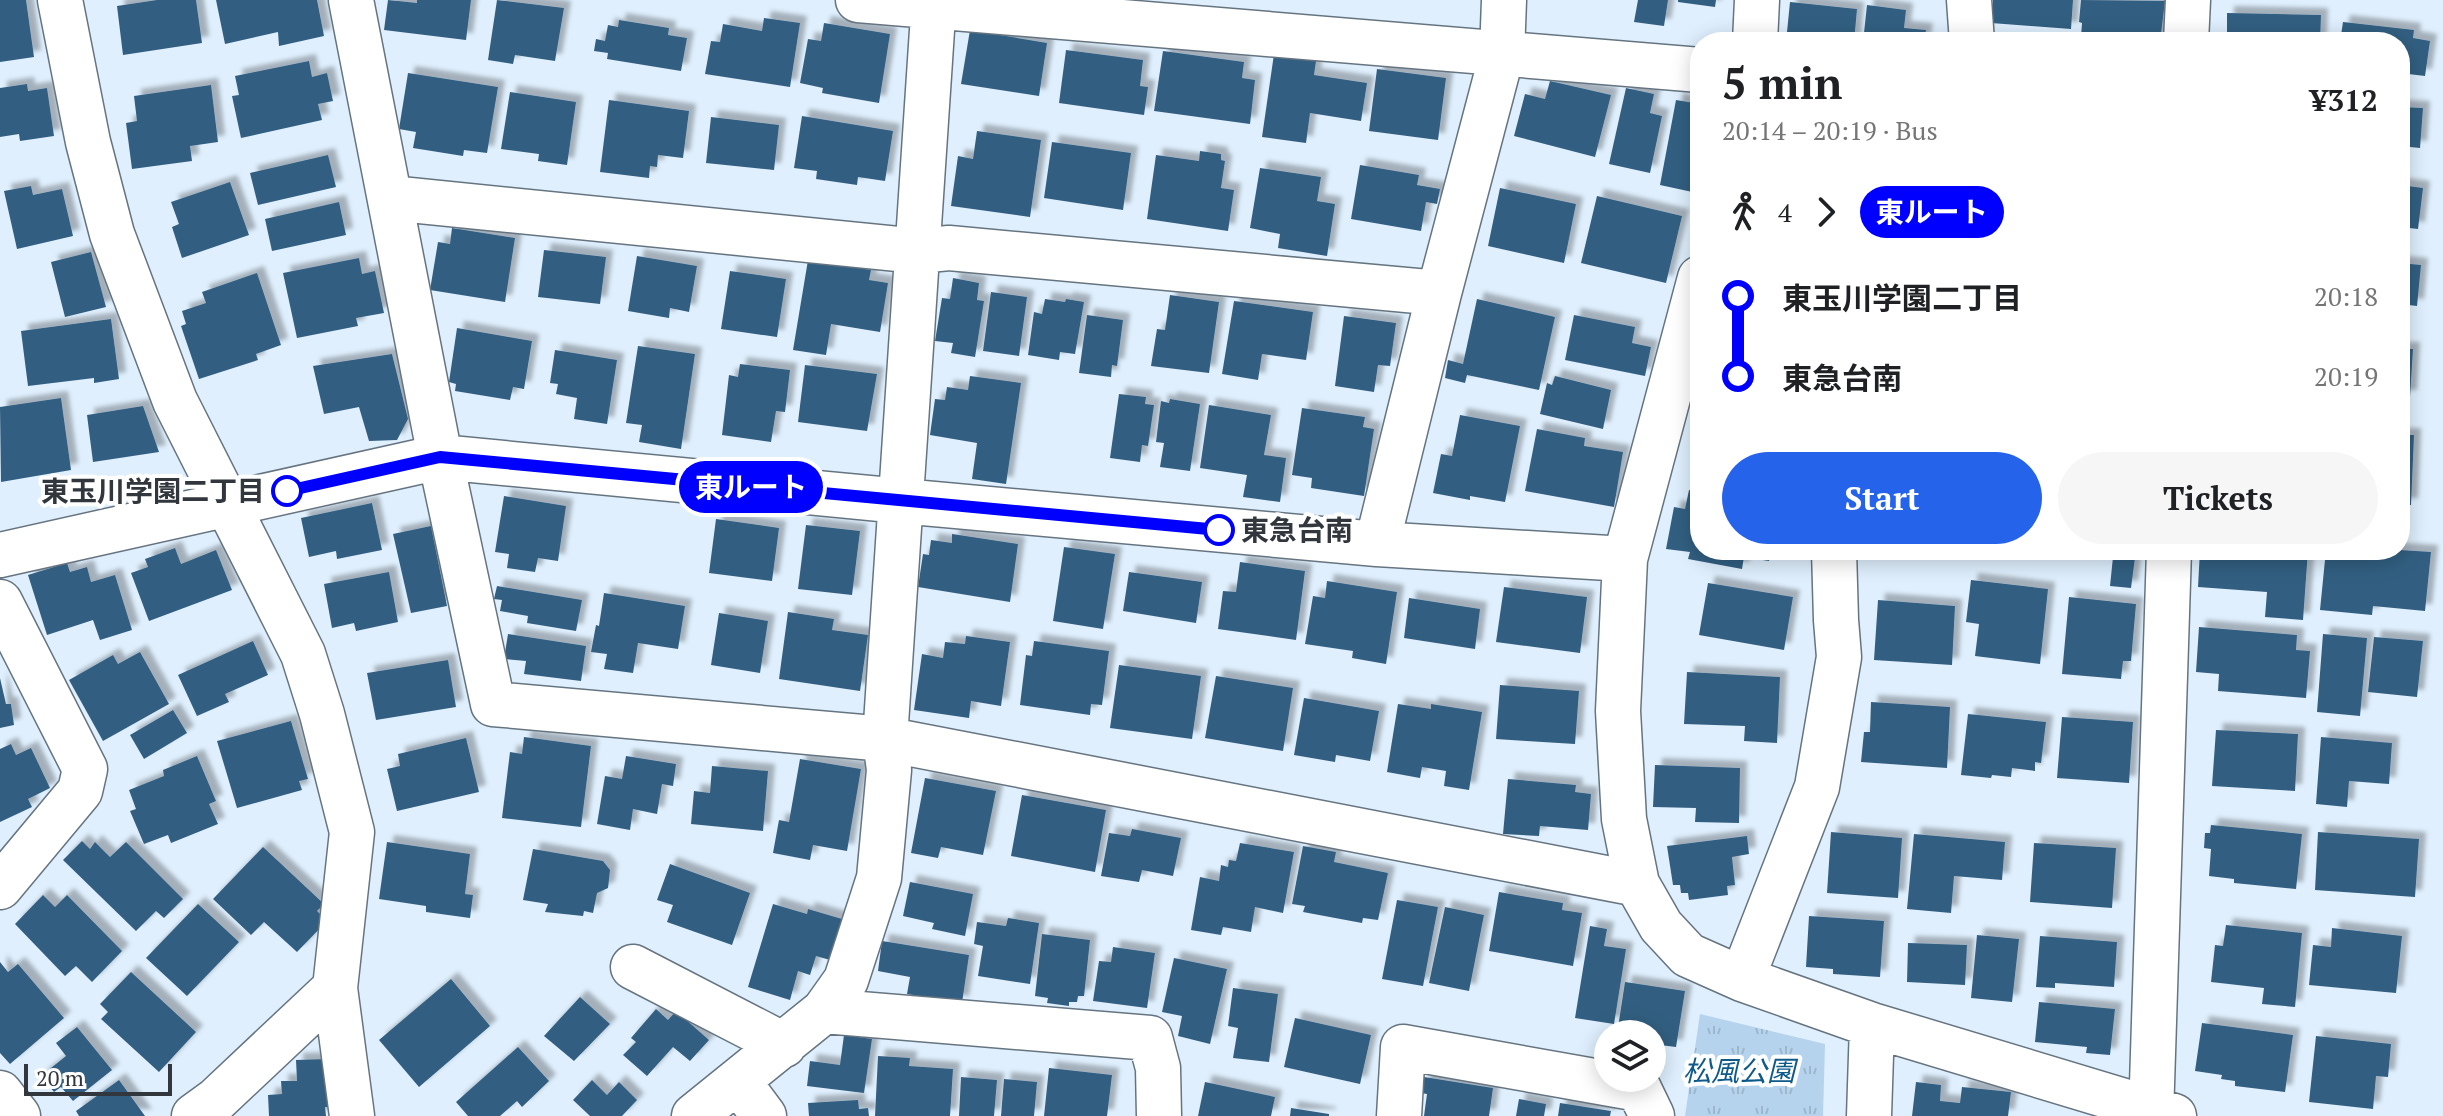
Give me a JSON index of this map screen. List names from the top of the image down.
{
  "parks": ["松風公園"],
  "places": ["東玉川学園二丁目", "東急台南"],
  "lines": ["bus line 東ルート"],
  "scale_bar": "20 m",
  "page": {
    "on_map": "東ルート",
    "heading": ["5 min", "20:14 – 20:19 · Bus", "¥312"],
    "legs": ["4", "東ルート"],
    "list": [
      {
        "name": "東玉川学園二丁目",
        "value": "20:18"
      },
      {
        "name": "東急台南",
        "value": "20:19"
      }
    ],
    "buttons": ["Start", "Tickets"],
    "scale": "20 m"
  }
}
